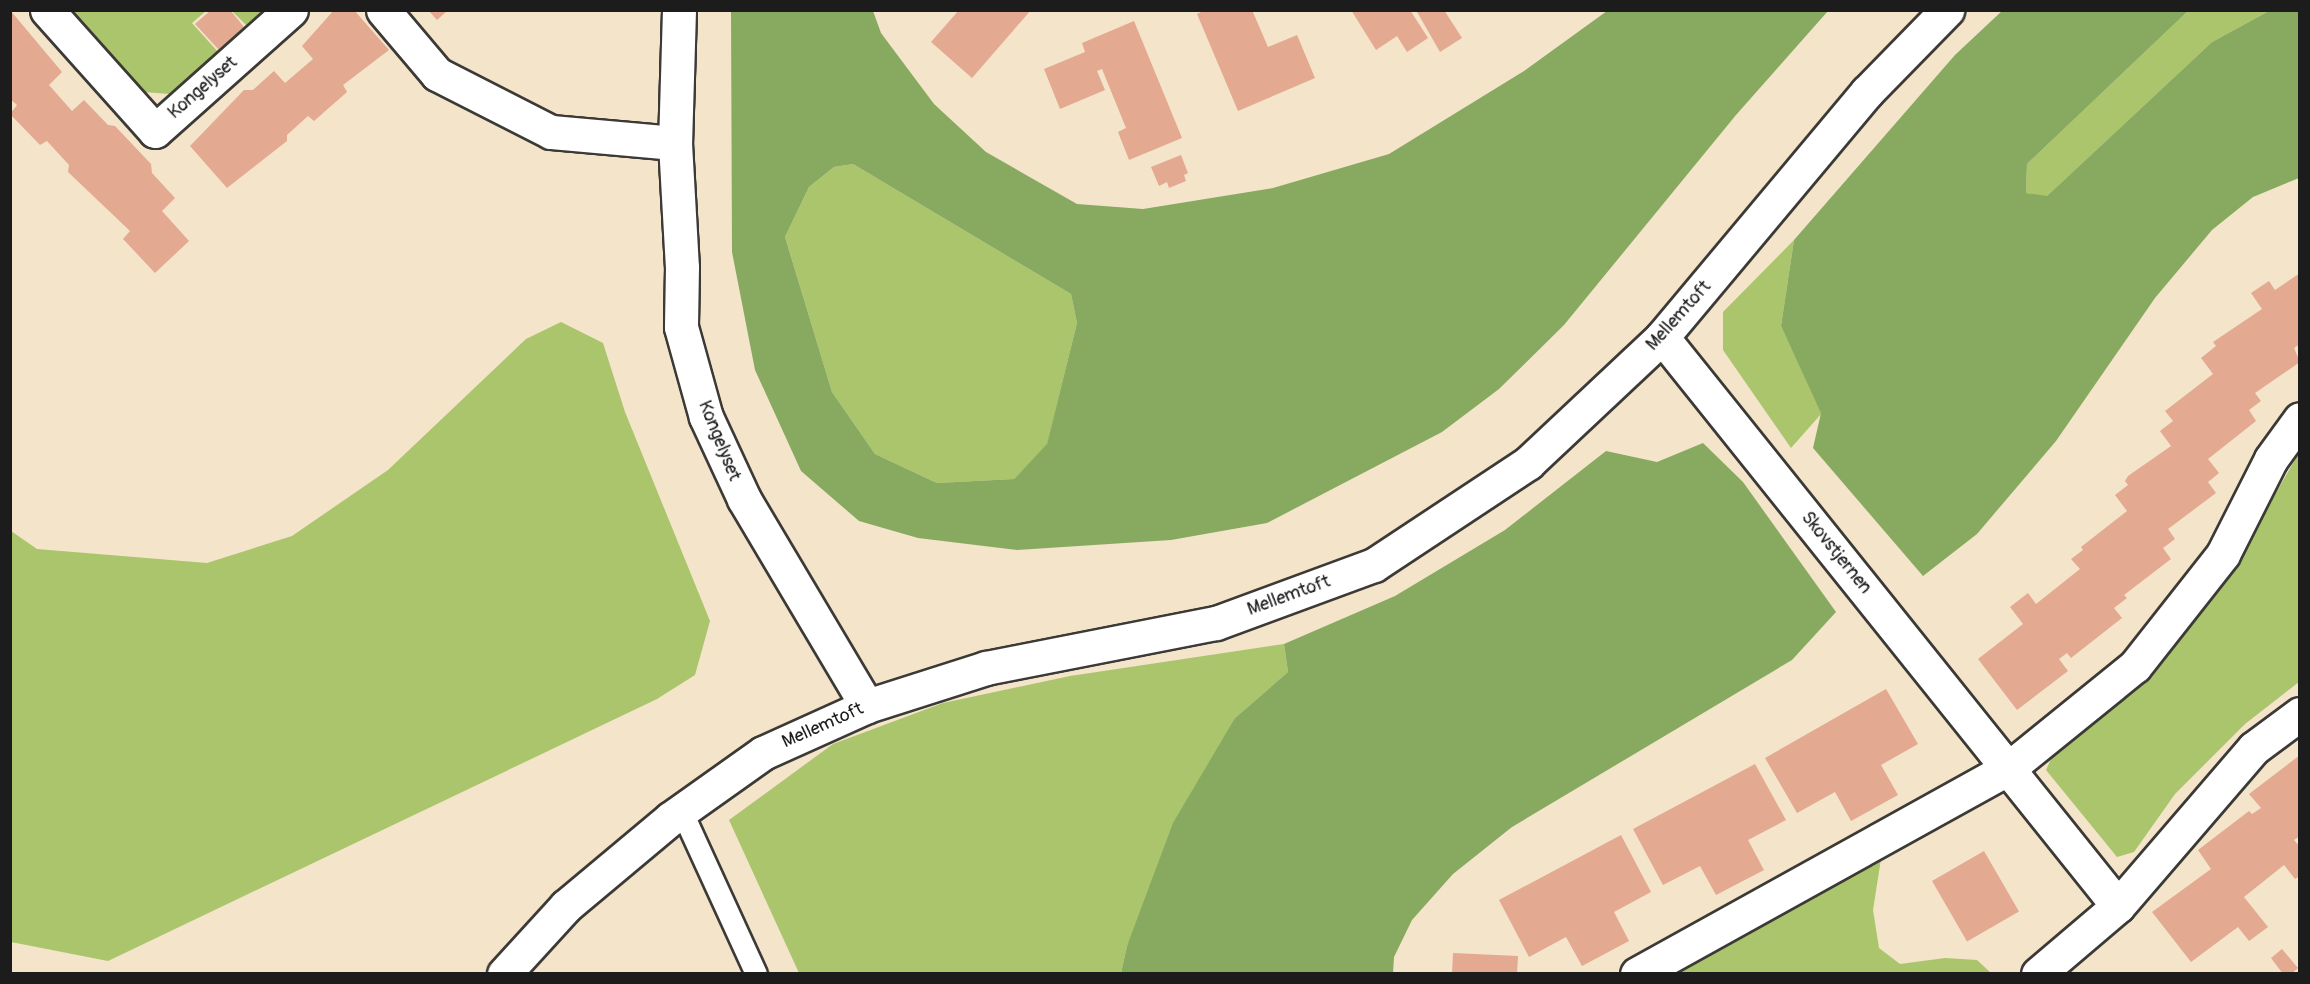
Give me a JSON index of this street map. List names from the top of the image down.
{
  "streets": {
    "street": ["Kongelyset", "Mellemtoft", "Skovstjernen"]
  },
  "crossings": [
    ["Kongelyset", "Mellemtoft"],
    ["Mellemtoft", "Skovstjernen"]
  ]
}
